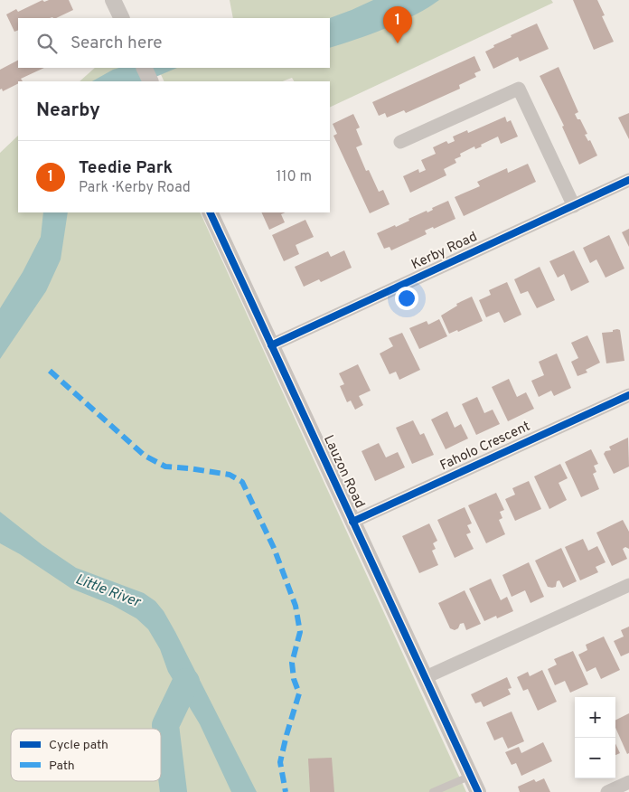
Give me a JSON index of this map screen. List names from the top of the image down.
{
  "streets": {
    "street": ["Kerby Road", "Faholo Crescent", "Lauzon Road"]
  },
  "crossings": [
    ["Kerby Road", "Lauzon Road"],
    ["Faholo Crescent", "Lauzon Road"]
  ],
  "water": ["Little River"],
  "legend": ["Cycle path", "Path"],
  "page": {
    "pins": "1",
    "search": "Search here",
    "heading": "Nearby",
    "list": [
      {
        "mark": "1",
        "name": "Teedie Park",
        "note": "Park · Kerby Road",
        "value": "110 m"
      }
    ],
    "map_buttons": ["+", "−"]
  }
}
